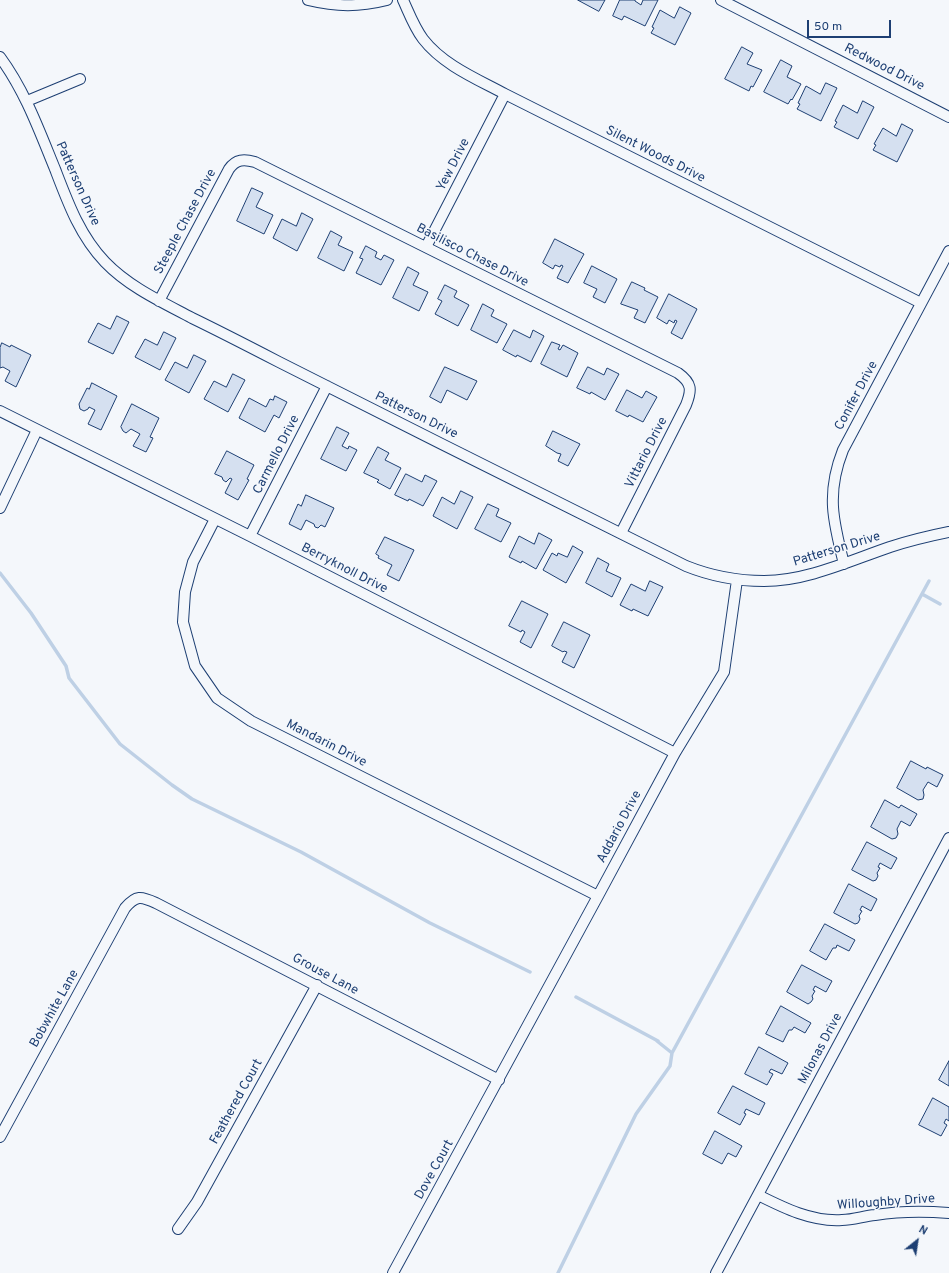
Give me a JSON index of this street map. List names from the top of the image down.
{
  "streets": {
    "street": [
      "Redwood Drive",
      "Silent Woods Drive",
      "Yew Drive",
      "Patterson Drive",
      "Steeple Chase Drive",
      "Basilisco Chase Drive",
      "Conifer Drive",
      "Vittario Drive",
      "Carmello Drive",
      "Berryknoll Drive",
      "Mandarin Drive",
      "Addario Drive",
      "Grouse Lane",
      "Bobwhite Lane",
      "Milonas Drive",
      "Feathered Court",
      "Dove Court",
      "Willoughby Drive"
    ]
  },
  "crossings": [
    ["Silent Woods Drive", "Yew Drive"],
    ["Silent Woods Drive", "Conifer Drive"],
    ["Yew Drive", "Basilisco Chase Drive"],
    ["Patterson Drive", "Steeple Chase Drive"],
    ["Patterson Drive", "Conifer Drive"],
    ["Patterson Drive", "Vittario Drive"],
    ["Patterson Drive", "Carmello Drive"],
    ["Patterson Drive", "Addario Drive"],
    ["Steeple Chase Drive", "Basilisco Chase Drive"],
    ["Basilisco Chase Drive", "Vittario Drive"],
    ["Carmello Drive", "Berryknoll Drive"],
    ["Berryknoll Drive", "Mandarin Drive"],
    ["Berryknoll Drive", "Addario Drive"],
    ["Mandarin Drive", "Addario Drive"],
    ["Addario Drive", "Grouse Lane"],
    ["Addario Drive", "Dove Court"],
    ["Grouse Lane", "Bobwhite Lane"],
    ["Grouse Lane", "Feathered Court"],
    ["Grouse Lane", "Dove Court"],
    ["Milonas Drive", "Willoughby Drive"]
  ],
  "scale_bar": "50 m",
  "north": "top right"
}
